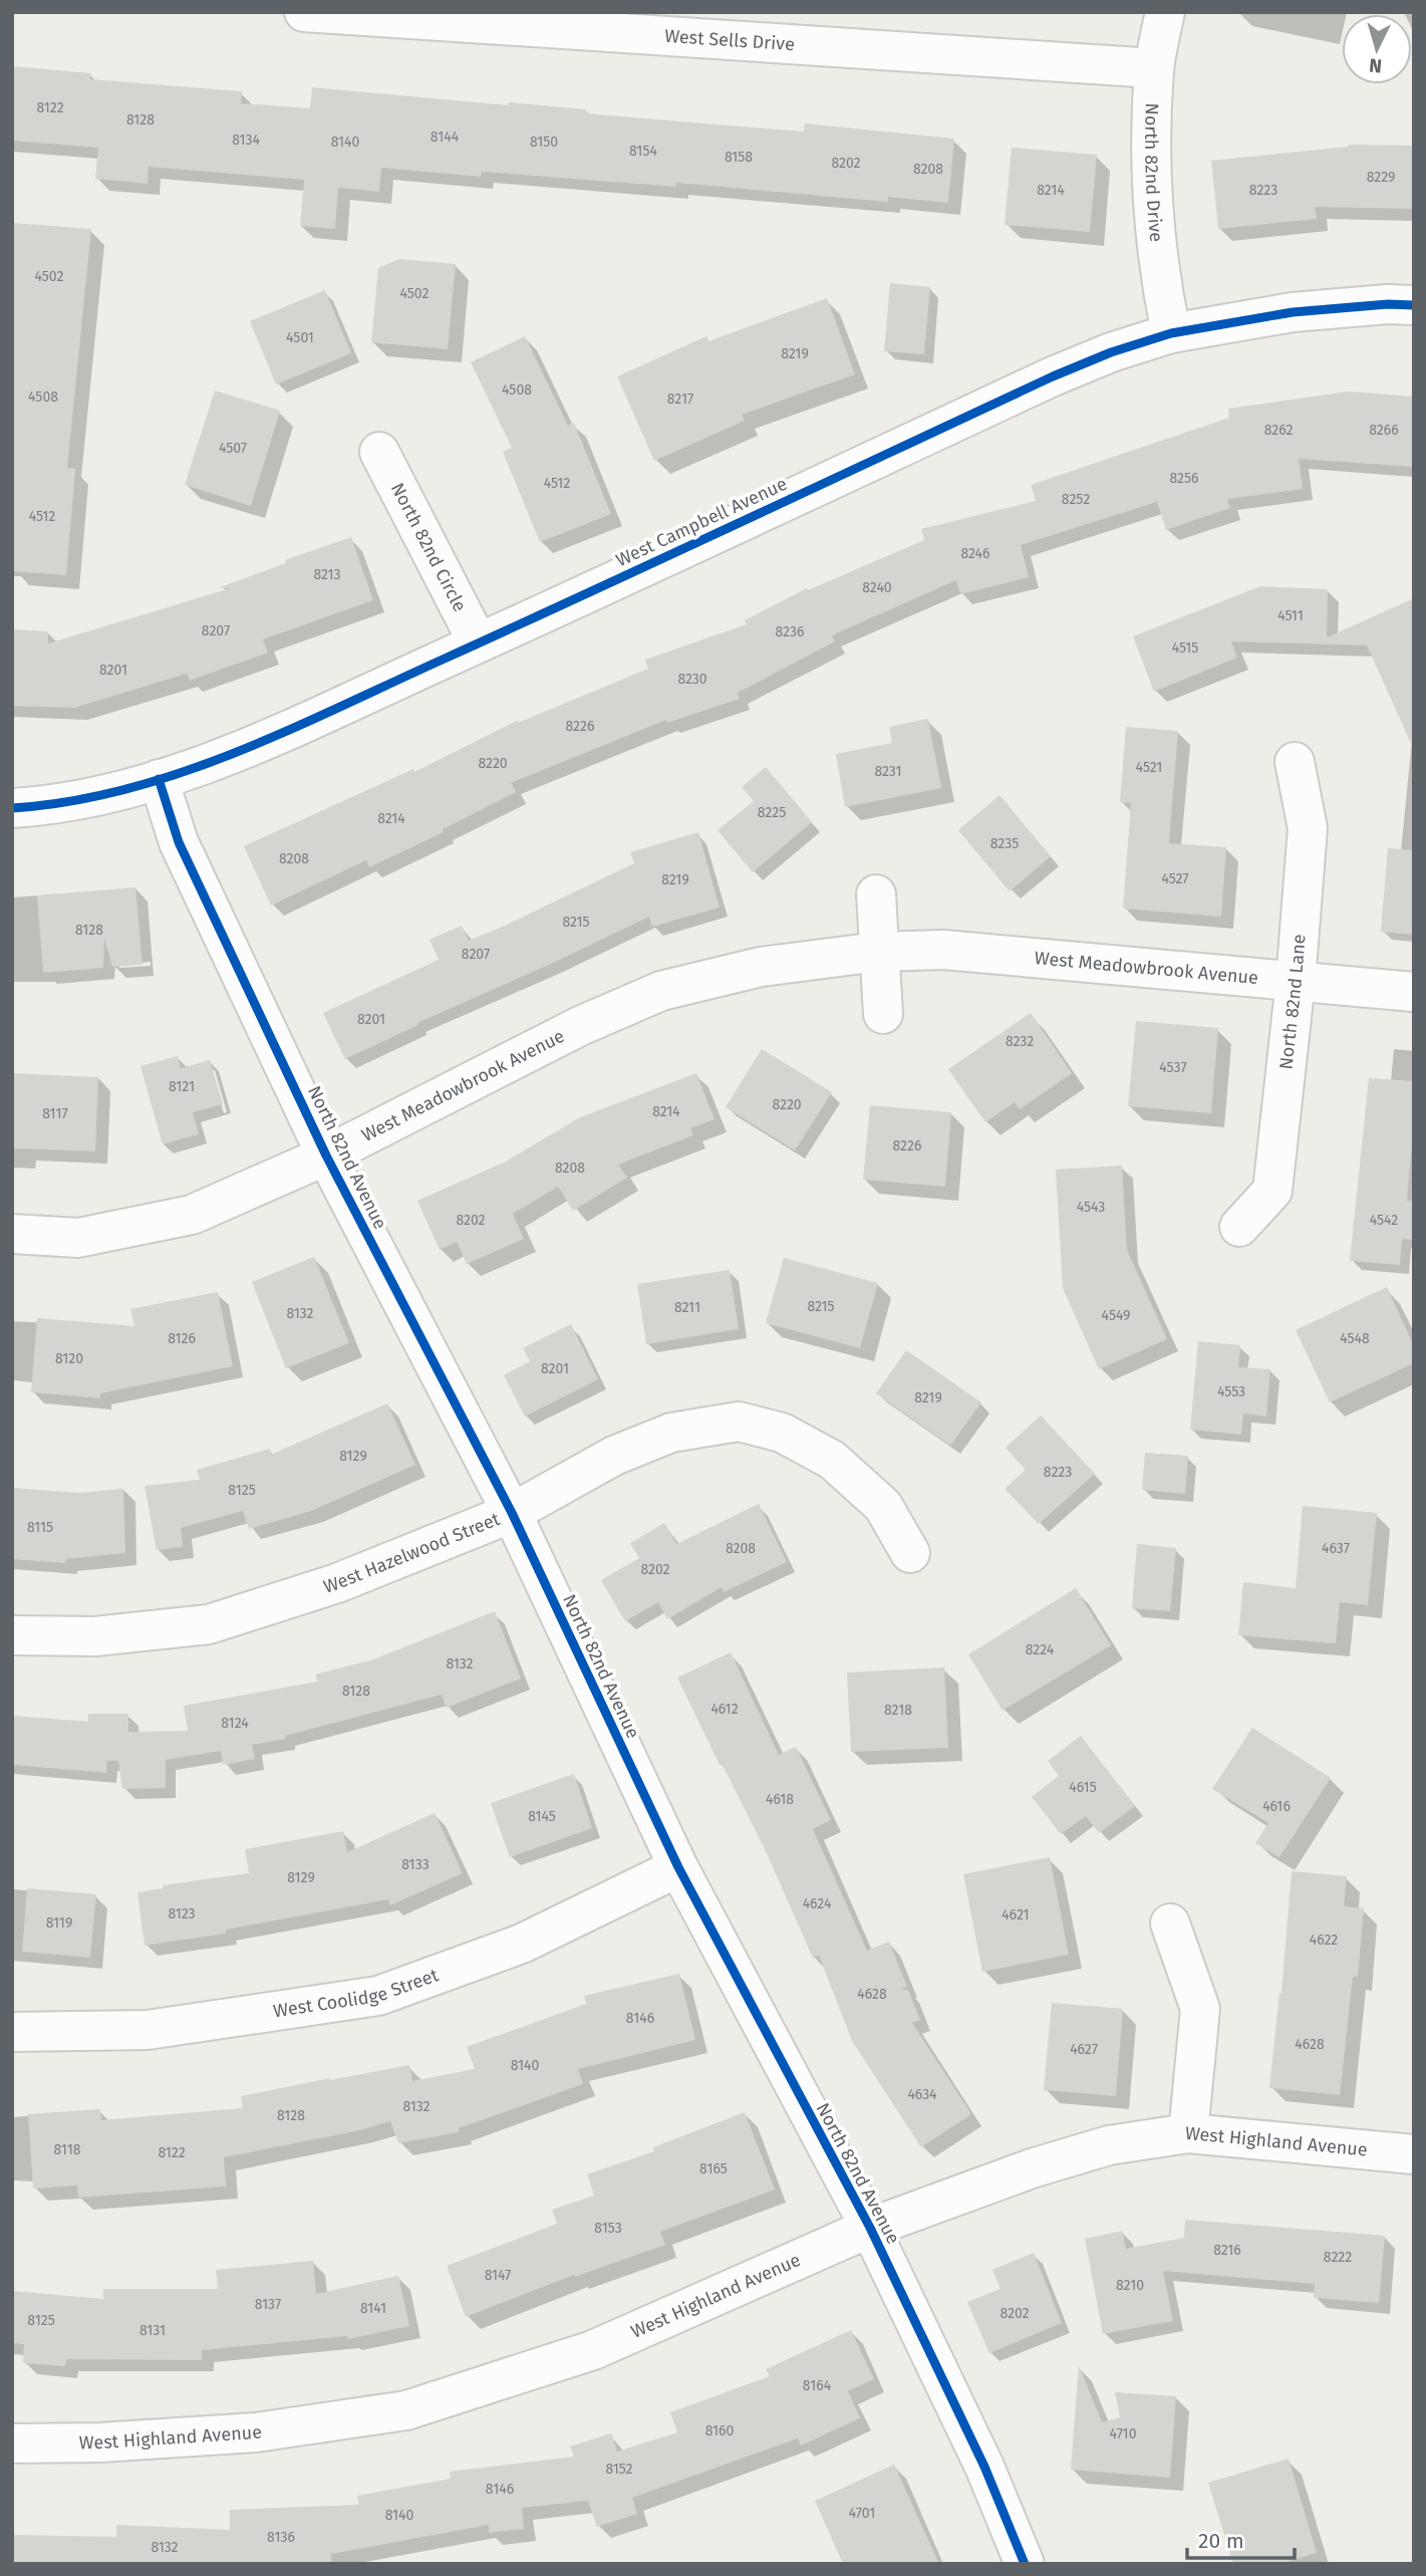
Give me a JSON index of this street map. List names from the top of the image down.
{
  "streets": {
    "street": [
      "West Sells Drive",
      "North 82nd Drive",
      "West Campbell Avenue",
      "North 82nd Circle",
      "West Meadowbrook Avenue",
      "North 82nd Lane",
      "North 82nd Avenue",
      "West Hazelwood Street",
      "West Coolidge Street",
      "West Highland Avenue"
    ]
  },
  "crossings": [
    ["West Sells Drive", "North 82nd Drive"],
    ["North 82nd Drive", "West Campbell Avenue"],
    ["West Campbell Avenue", "North 82nd Circle"],
    ["West Campbell Avenue", "North 82nd Avenue"],
    ["West Meadowbrook Avenue", "North 82nd Lane"],
    ["West Meadowbrook Avenue", "North 82nd Avenue"],
    ["North 82nd Avenue", "West Hazelwood Street"],
    ["North 82nd Avenue", "West Coolidge Street"],
    ["North 82nd Avenue", "West Highland Avenue"]
  ],
  "house_numbers": [
    "8122",
    "8128",
    "8144",
    "8134",
    "8140",
    "8150",
    "8154",
    "8158",
    "8202",
    "8208",
    "8229",
    "8214",
    "8223",
    "4502",
    "4502",
    "4501",
    "8219",
    "4508",
    "4508",
    "8217",
    "8262",
    "8266",
    "4507",
    "8256",
    "4512",
    "8252",
    "4512",
    "8246",
    "8213",
    "8240",
    "4511",
    "8207",
    "8236",
    "4515",
    "8201",
    "8230",
    "8226",
    "8220",
    "4521",
    "8231",
    "8225",
    "8214",
    "8235",
    "8208",
    "4527",
    "8219",
    "8215",
    "8128",
    "8207",
    "8201",
    "8232",
    "4537",
    "8121",
    "8220",
    "8214",
    "8117",
    "8226",
    "8208",
    "4543",
    "8202",
    "4542",
    "8215",
    "8211",
    "8132",
    "4549",
    "8126",
    "4548",
    "8120",
    "8201",
    "4553",
    "8219",
    "8129",
    "8223",
    "8125",
    "8115",
    "8208",
    "4637",
    "8202",
    "8224",
    "8132",
    "8128",
    "4612",
    "8218",
    "8124",
    "4615",
    "4618",
    "4616",
    "8145",
    "8133",
    "8129",
    "4624",
    "8123",
    "4621",
    "8119",
    "4622",
    "4628",
    "8146",
    "4628",
    "4627",
    "8140",
    "4634",
    "8132",
    "8128",
    "8118",
    "8122",
    "8165",
    "8153",
    "8216",
    "8222",
    "8147",
    "8210",
    "8137",
    "8141",
    "8202",
    "8125",
    "8131",
    "8164",
    "8160",
    "4710",
    "8152",
    "8146",
    "4701",
    "8140",
    "8136",
    "8132"
  ],
  "scale_bar": "20 m",
  "north": "bottom"
}
